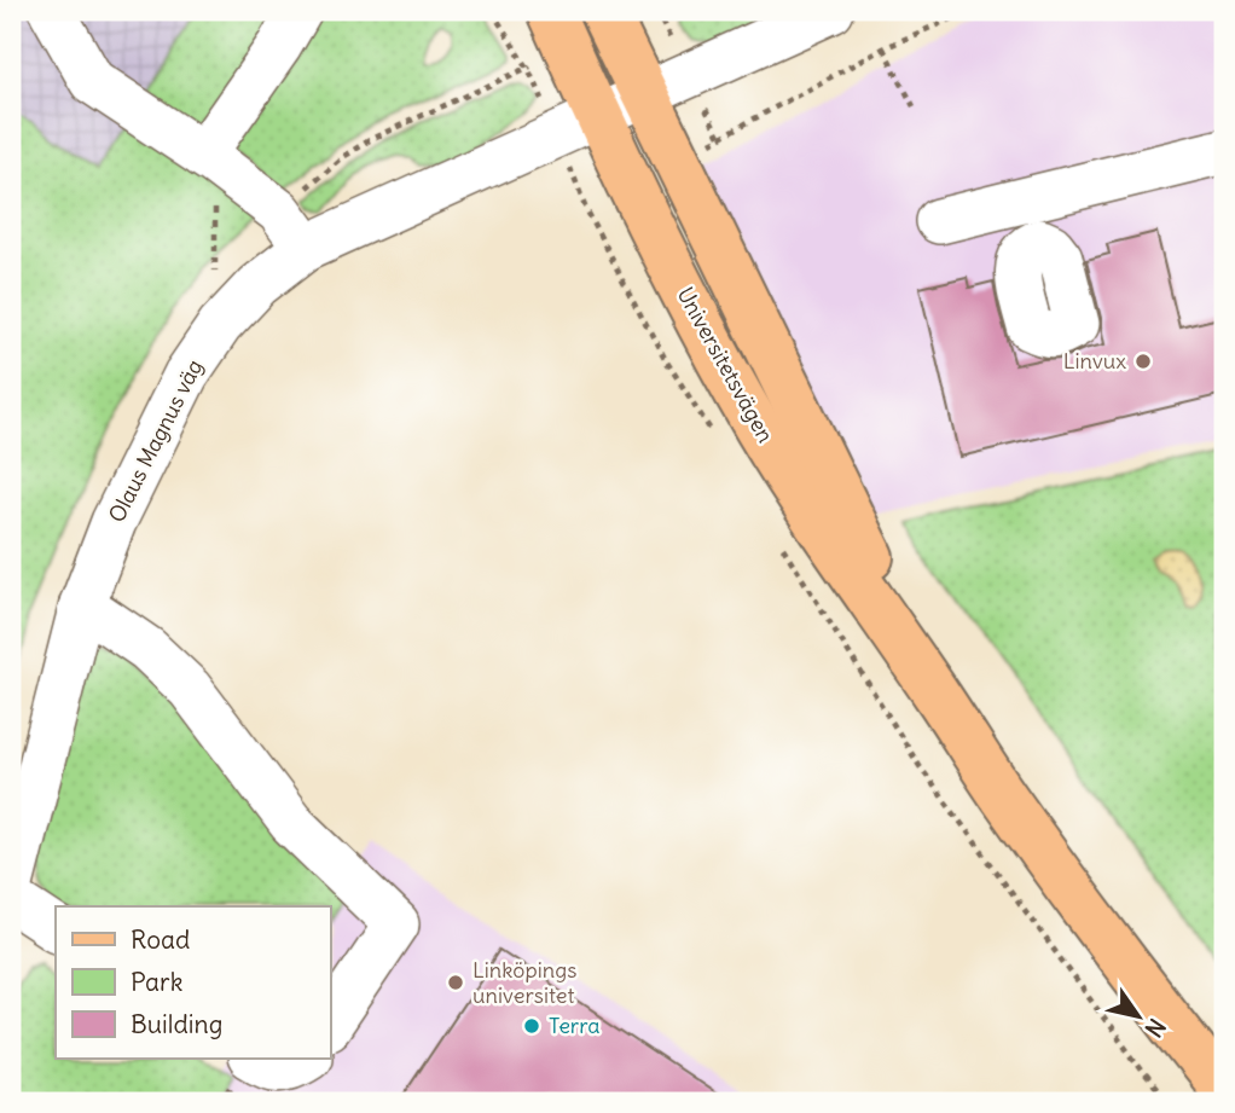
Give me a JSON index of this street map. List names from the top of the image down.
{
  "streets": {
    "main road": ["Universitetsvägen"],
    "street": ["Olaus Magnus väg"]
  },
  "crossings": [
    ["Universitetsvägen", "Olaus Magnus väg"]
  ],
  "places": ["Linvux", "Linköpings universitet", "Terra"],
  "legend": ["Road", "Park", "Building"],
  "north": "bottom right"
}
